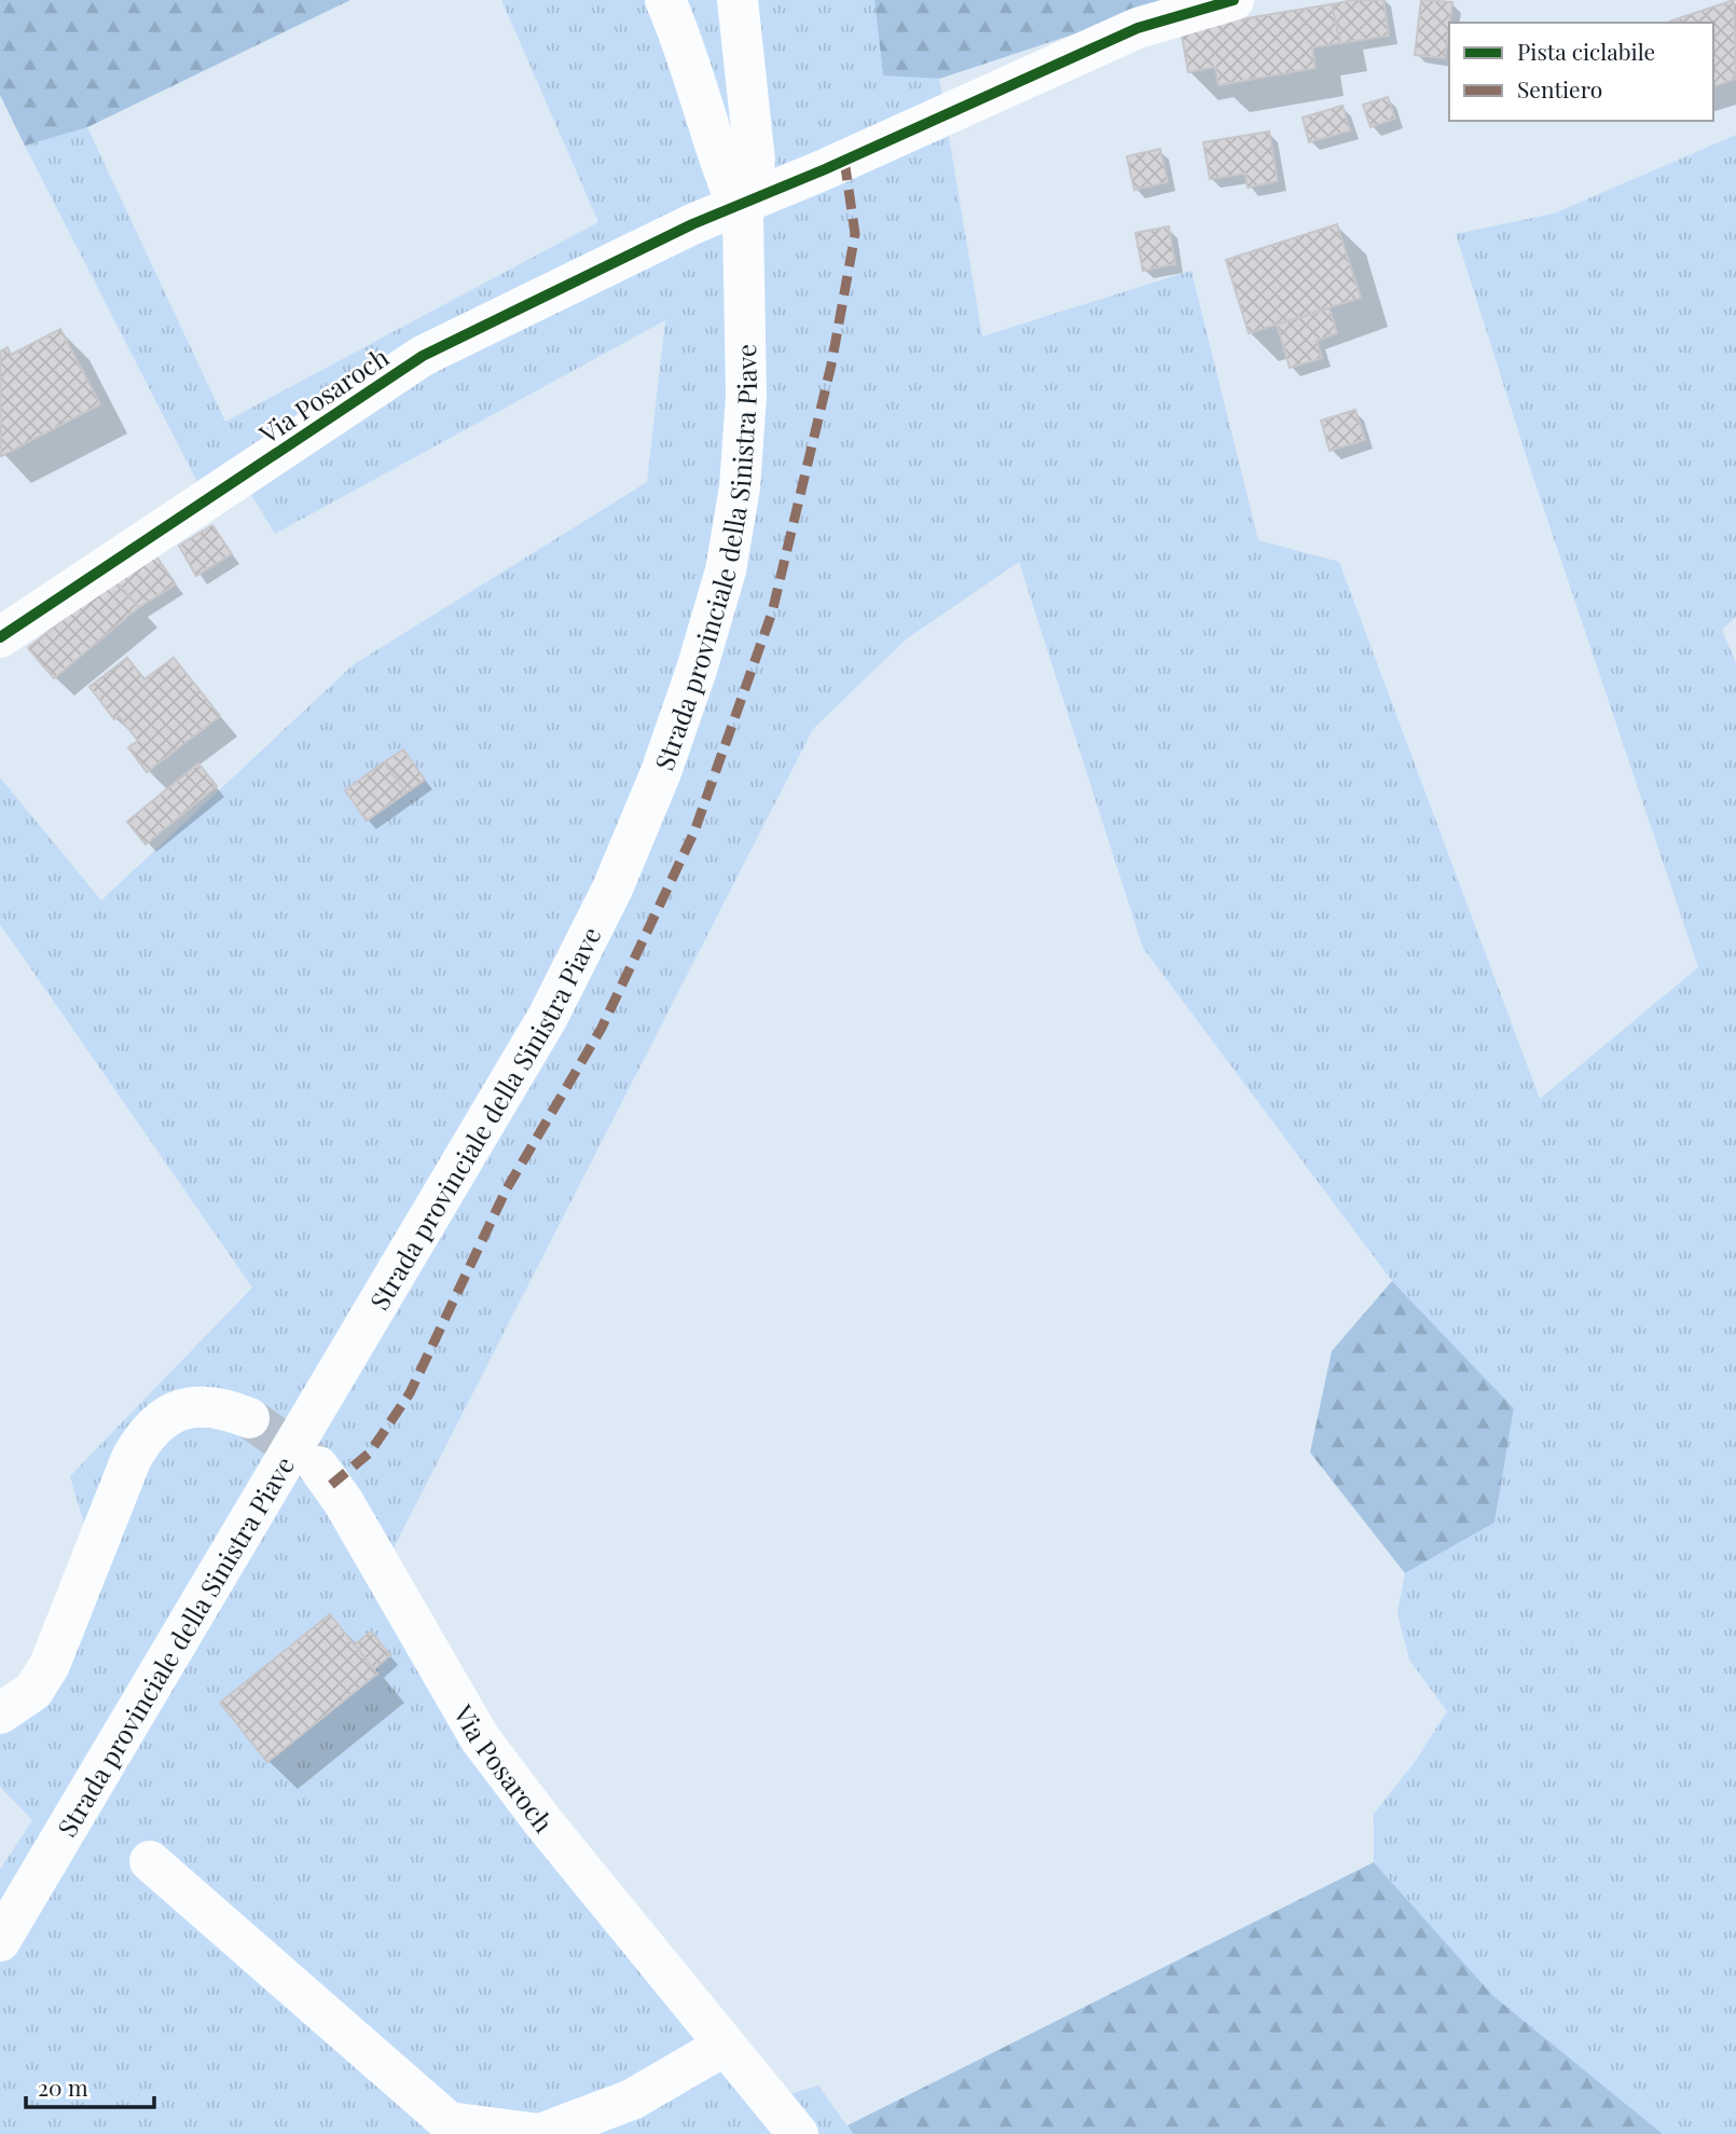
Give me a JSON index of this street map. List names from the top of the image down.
{
  "streets": {
    "main road": ["Via Posaroch", "Strada provinciale della Sinistra Piave"]
  },
  "legend": ["Pista ciclabile", "Sentiero"],
  "scale_bar": "20 m"
}
